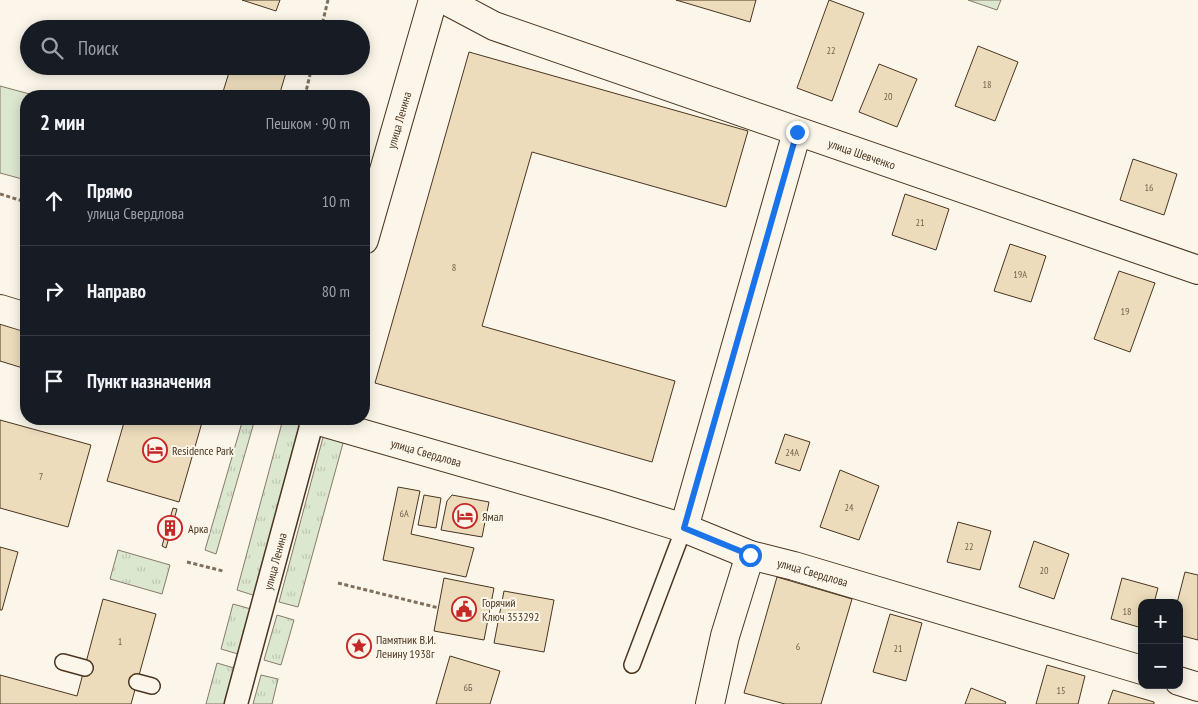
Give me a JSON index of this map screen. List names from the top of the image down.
{
  "streets": {
    "street": ["улица Ленина", "улица Шевченко", "улица Свердлова"]
  },
  "places": {
    "hotel": ["Residence Park", "Ямал"],
    "building": ["Арка"],
    "public building": ["Горячий Ключ 353292"],
    "place": ["Памятник В.И. Ленину 1938г"]
  },
  "house_numbers": [
    "22",
    "18",
    "20",
    "16",
    "21",
    "8",
    "19А",
    "19",
    "24А",
    "7",
    "24",
    "6А",
    "22",
    "20",
    "18",
    "1",
    "6",
    "21",
    "6Б",
    "15"
  ],
  "page": {
    "search": "Поиск",
    "heading": ["2 мин", "Пешком · 90 m"],
    "list": [
      ["Прямо", "улица Свердлова", "10 m"],
      ["Направо", "80 m"],
      "Пункт назначения"
    ],
    "map_buttons": ["+", "−"]
  }
}
